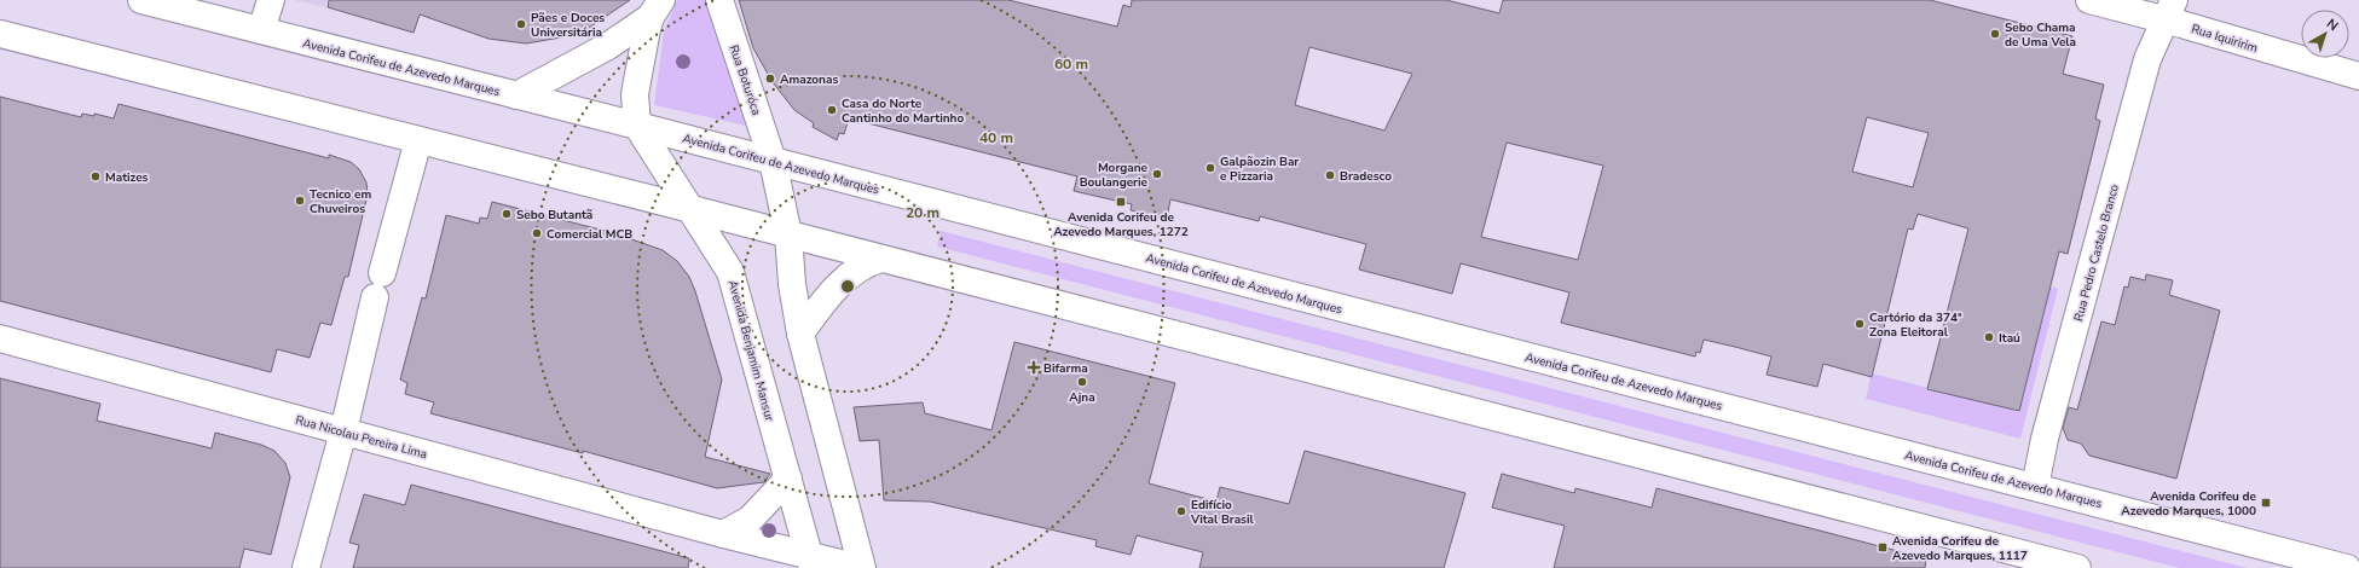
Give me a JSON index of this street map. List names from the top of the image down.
{
  "streets": {
    "main road": [
      "Rua Iquiririm",
      "Avenida Corifeu de Azevedo Marques",
      "Rua Boturóca",
      "Rua Pedro Castelo Branco",
      "Avenida Benjamim Mansur",
      "Rua Nicolau Pereira Lima"
    ]
  },
  "crossings": [
    ["Rua Iquiririm", "Rua Pedro Castelo Branco"],
    ["Avenida Corifeu de Azevedo Marques", "Rua Boturóca"],
    ["Avenida Corifeu de Azevedo Marques", "Rua Pedro Castelo Branco"],
    ["Avenida Corifeu de Azevedo Marques", "Avenida Benjamim Mansur"],
    ["Avenida Benjamim Mansur", "Rua Nicolau Pereira Lima"]
  ],
  "places": {
    "other": [
      "Pães e Doces Universitária",
      "Sebo Chama de Uma Vela",
      "Amazonas",
      "Casa do Norte Cantinho do Martinho",
      "Galpãozin Bar e Pizzaria",
      "Morgane Boulangerie",
      "Bradesco",
      "Matizes",
      "Tecnico em Chuveiros",
      "Sebo Butantã",
      "Comercial MCB",
      "Cartório da 374ª Zona Eleitoral",
      "Itaú",
      "Ajna",
      "Edifício Vital Brasil"
    ],
    "transit": ["Avenida Corifeu de Azevedo Marques, 1272", "Avenida Corifeu de Azevedo Marques, 1000", "Avenida Corifeu de Azevedo Marques, 1117"],
    "health": ["Bifarma"]
  },
  "north": "top right",
  "rings": ["60 m", "40 m", "20 m"]
}
